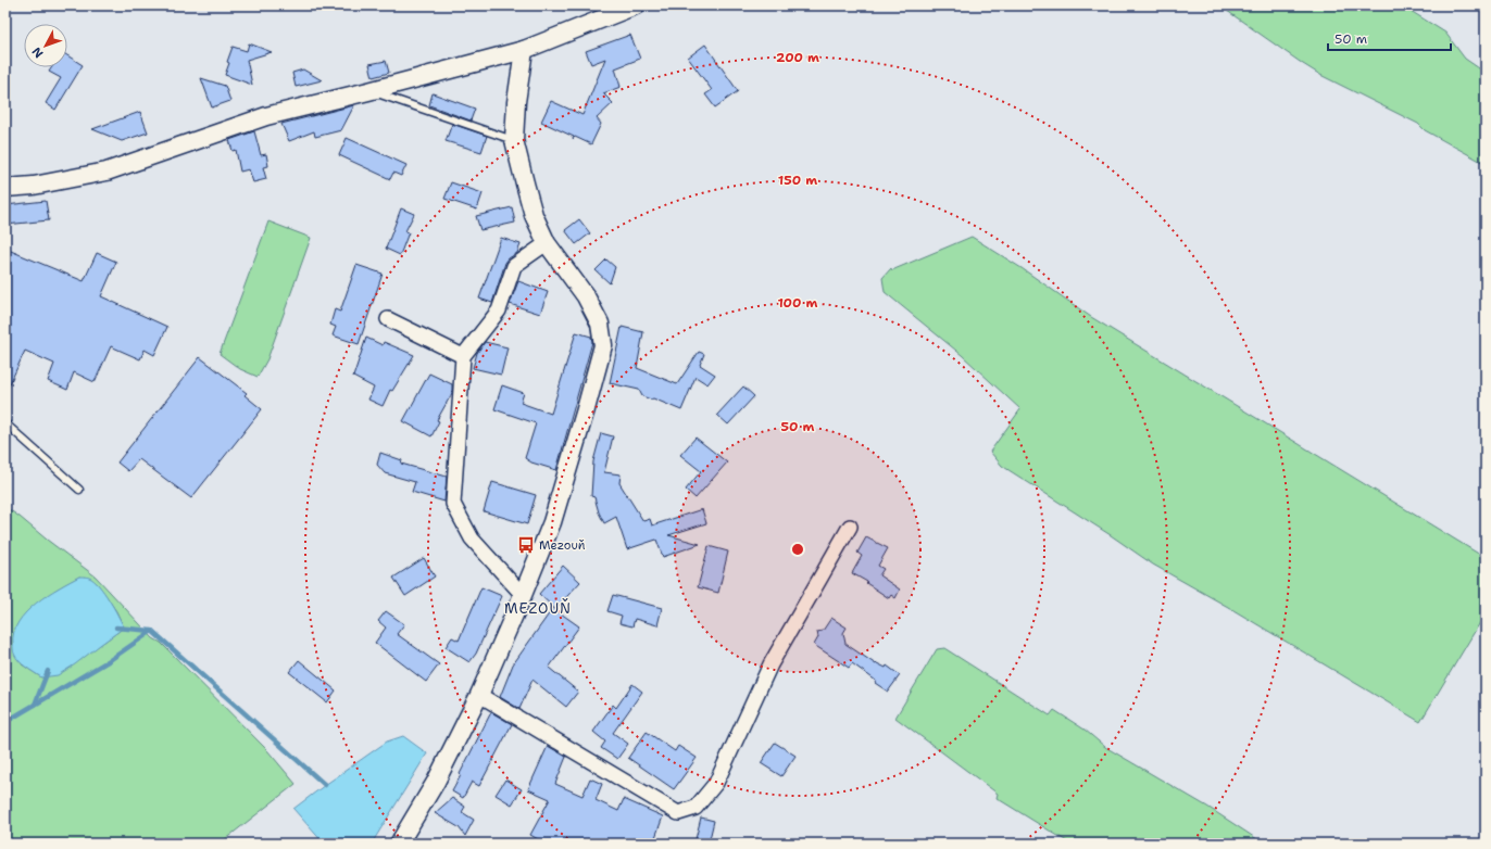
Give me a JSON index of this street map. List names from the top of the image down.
{
  "districts": ["MEZOUŇ"],
  "places": {
    "bus stop": ["Mezouň"]
  },
  "scale_bar": "50 m",
  "north": "bottom left",
  "rings": [
    "200 m",
    "150 m",
    "100 m",
    "50 m"
  ]
}
